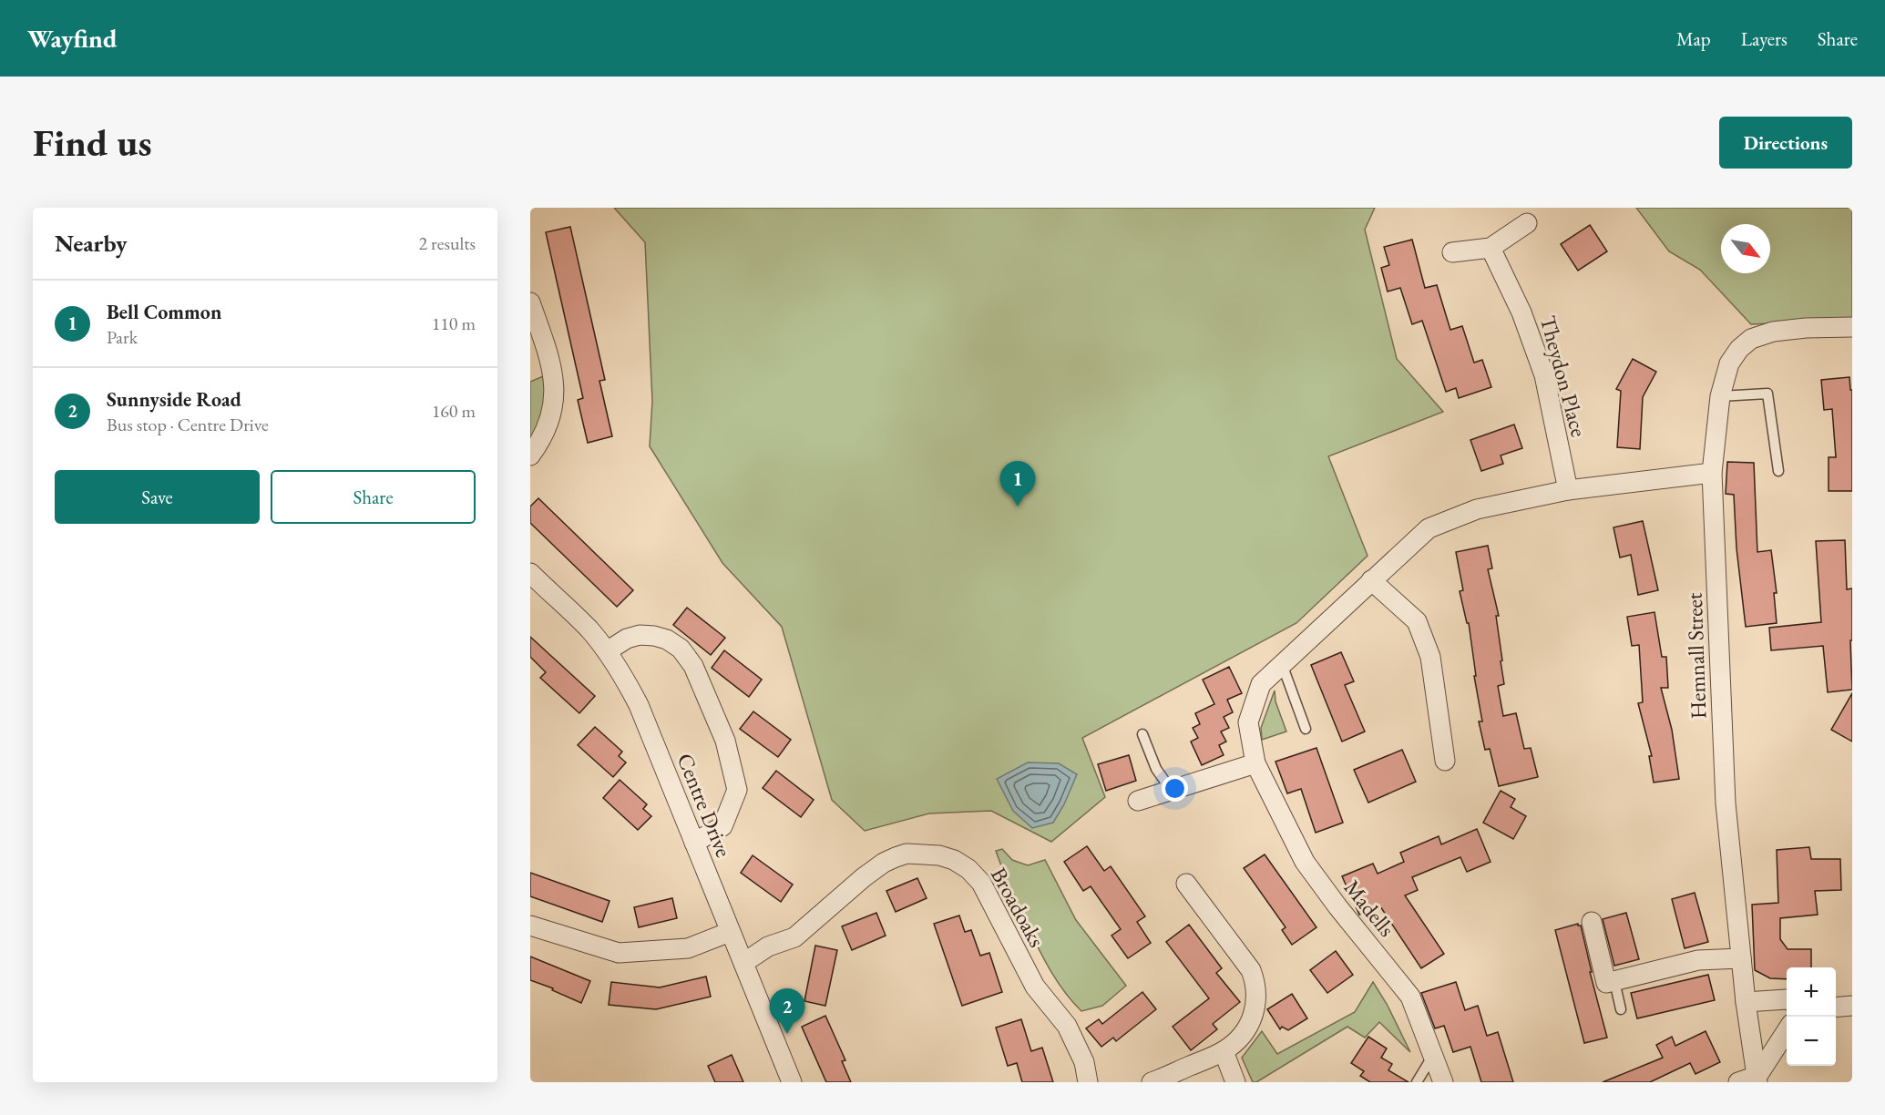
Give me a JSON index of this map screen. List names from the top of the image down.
{
  "streets": {
    "street": [
      "Theydon Place",
      "Hemnall Street",
      "Centre Drive",
      "Broadoaks",
      "Madells"
    ]
  },
  "crossings": [
    ["Centre Drive", "Broadoaks"]
  ],
  "north": "bottom right",
  "page": {
    "header": "Wayfind",
    "nav": ["Map", "Layers", "Share"],
    "buttons": [
      "Directions",
      ["Save", "Share"]
    ],
    "title": "Find us",
    "heading": ["Nearby", "2 results"],
    "list": [
      {
        "mark": "1",
        "name": "Bell Common",
        "note": "Park",
        "value": "110 m"
      },
      {
        "mark": "2",
        "name": "Sunnyside Road",
        "note": "Bus stop · Centre Drive",
        "value": "160 m"
      }
    ],
    "pins": ["1", "2"],
    "map_buttons": ["+", "−"]
  }
}
